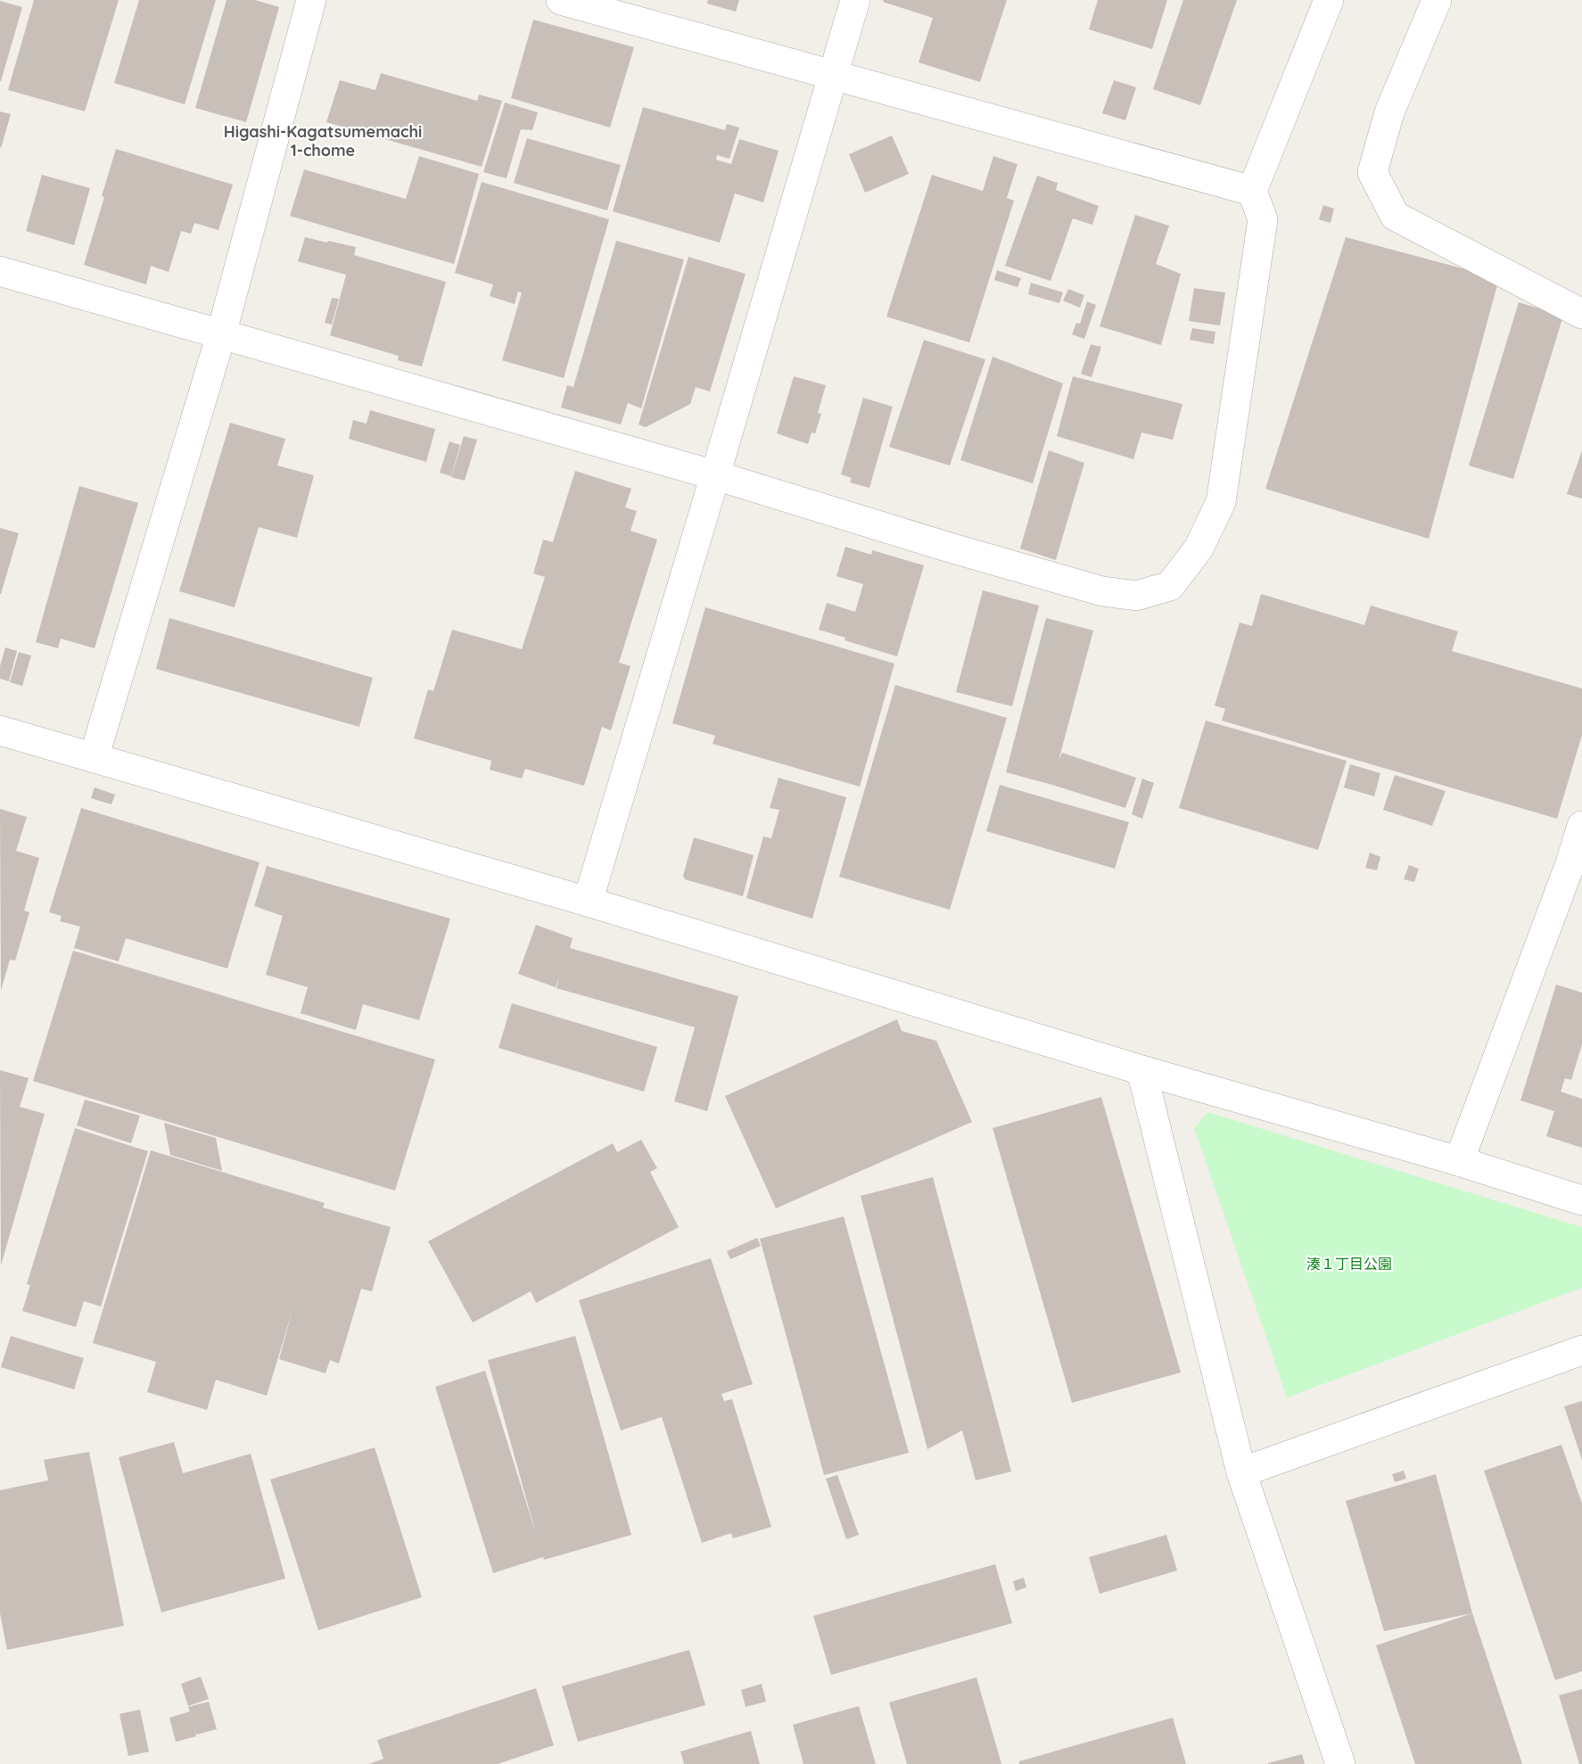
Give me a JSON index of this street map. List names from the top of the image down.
{
  "districts": ["Higashi-Kagatsumemachi 1-chome"],
  "parks": ["湊１丁目公園"]
}
